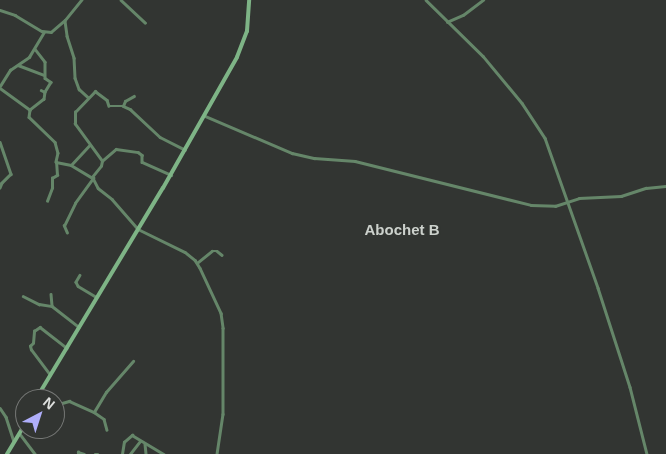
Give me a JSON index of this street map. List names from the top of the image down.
{
  "districts": ["Abochet B"],
  "north": "top right"
}
